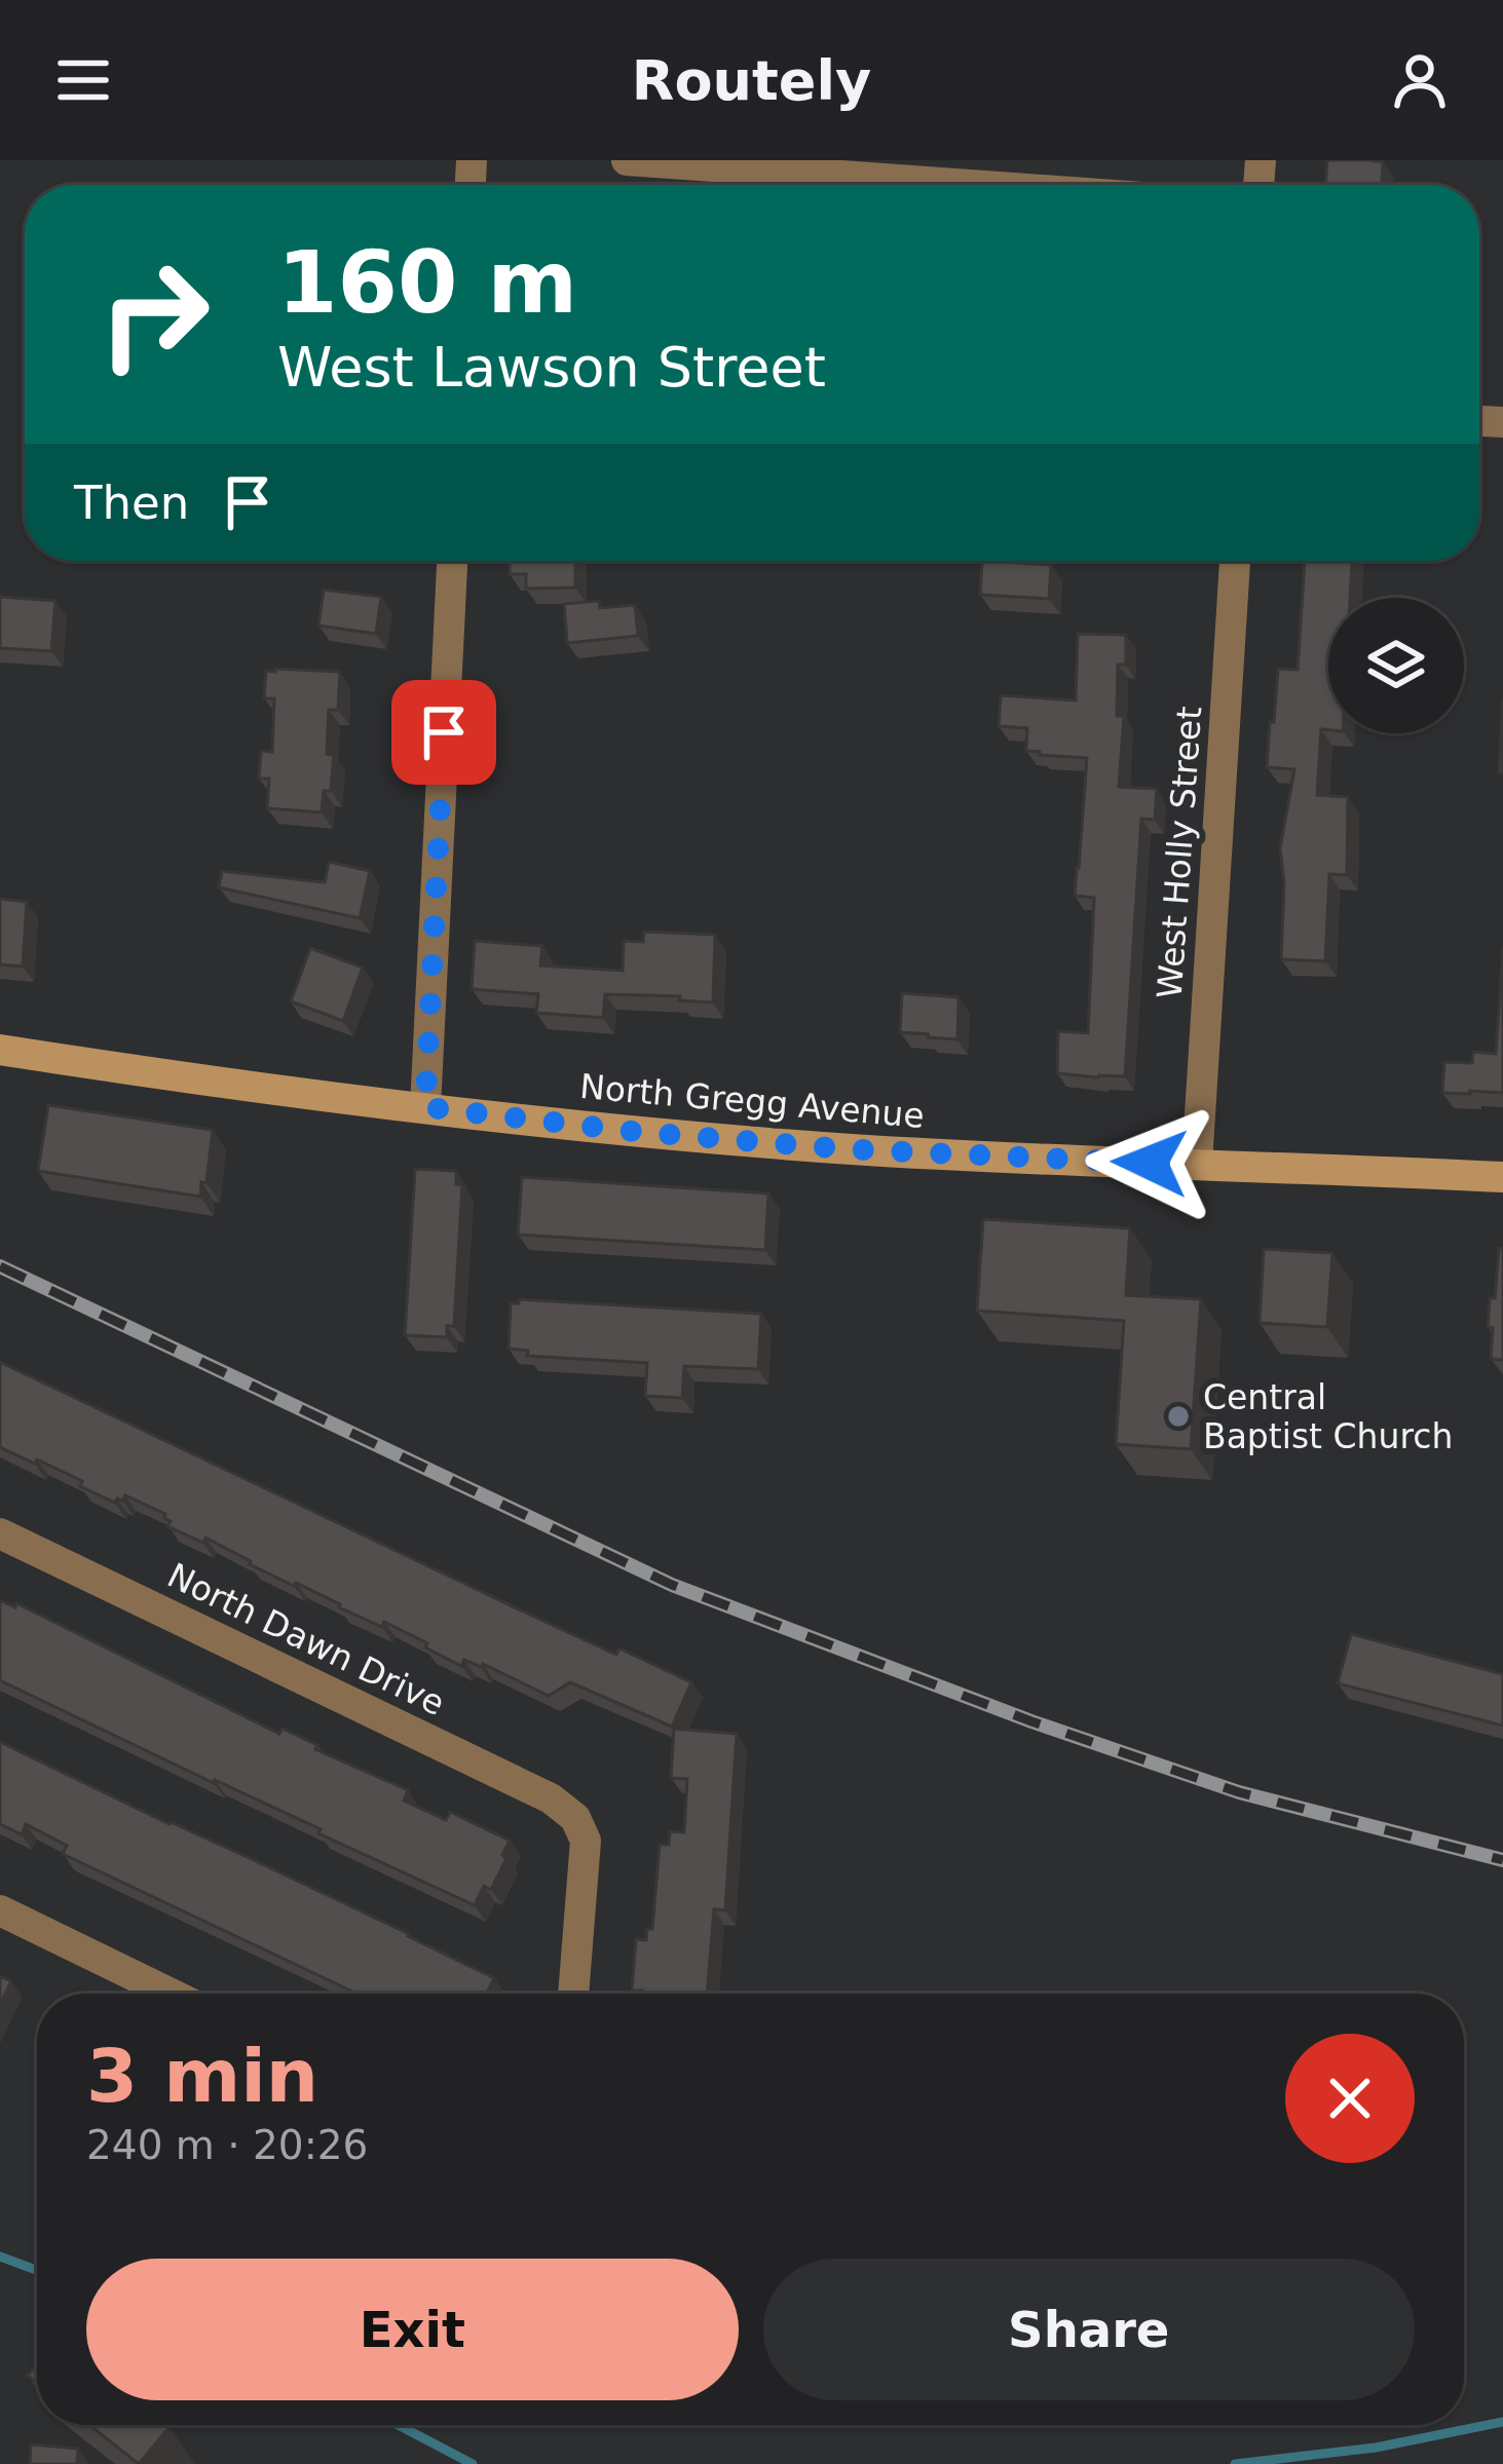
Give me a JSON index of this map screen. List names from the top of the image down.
{
  "streets": {
    "main road": ["North Gregg Avenue"],
    "street": ["West Holly Street", "North Dawn Drive"]
  },
  "crossings": [
    ["West Holly Street", "North Gregg Avenue"]
  ],
  "places": ["Central Baptist Church"],
  "page": {
    "header": "Routely",
    "turn": ["160 m", "West Lawson Street"],
    "then": "Then",
    "heading": ["3 min", "240 m · 20:26"],
    "buttons": ["Exit", "Share"]
  }
}
